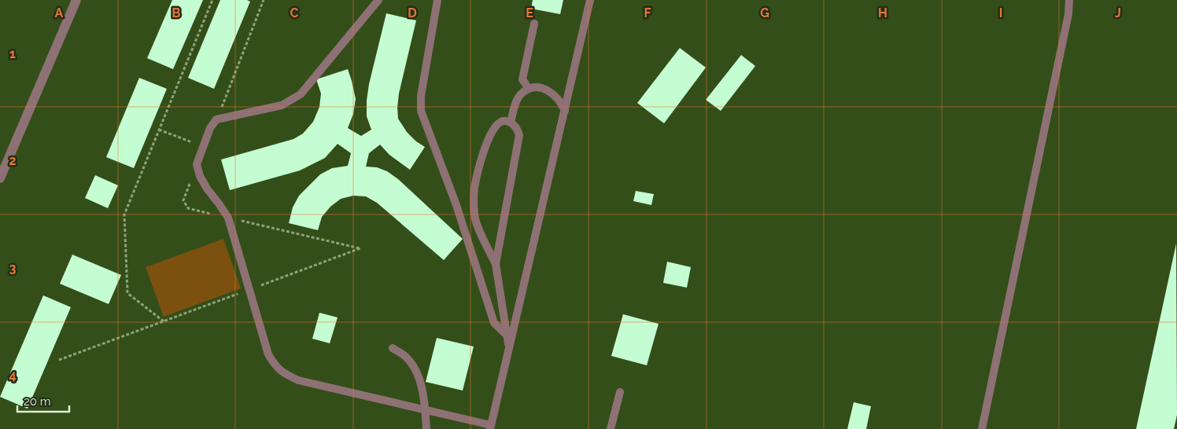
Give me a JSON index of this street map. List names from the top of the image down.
{
  "scale_bar": "20 m",
  "grid": {
    "columns": [
      "A",
      "B",
      "C",
      "D",
      "E",
      "F",
      "G",
      "H",
      "I",
      "J"
    ],
    "rows": [
      "1",
      "2",
      "3",
      "4"
    ]
  }
}
